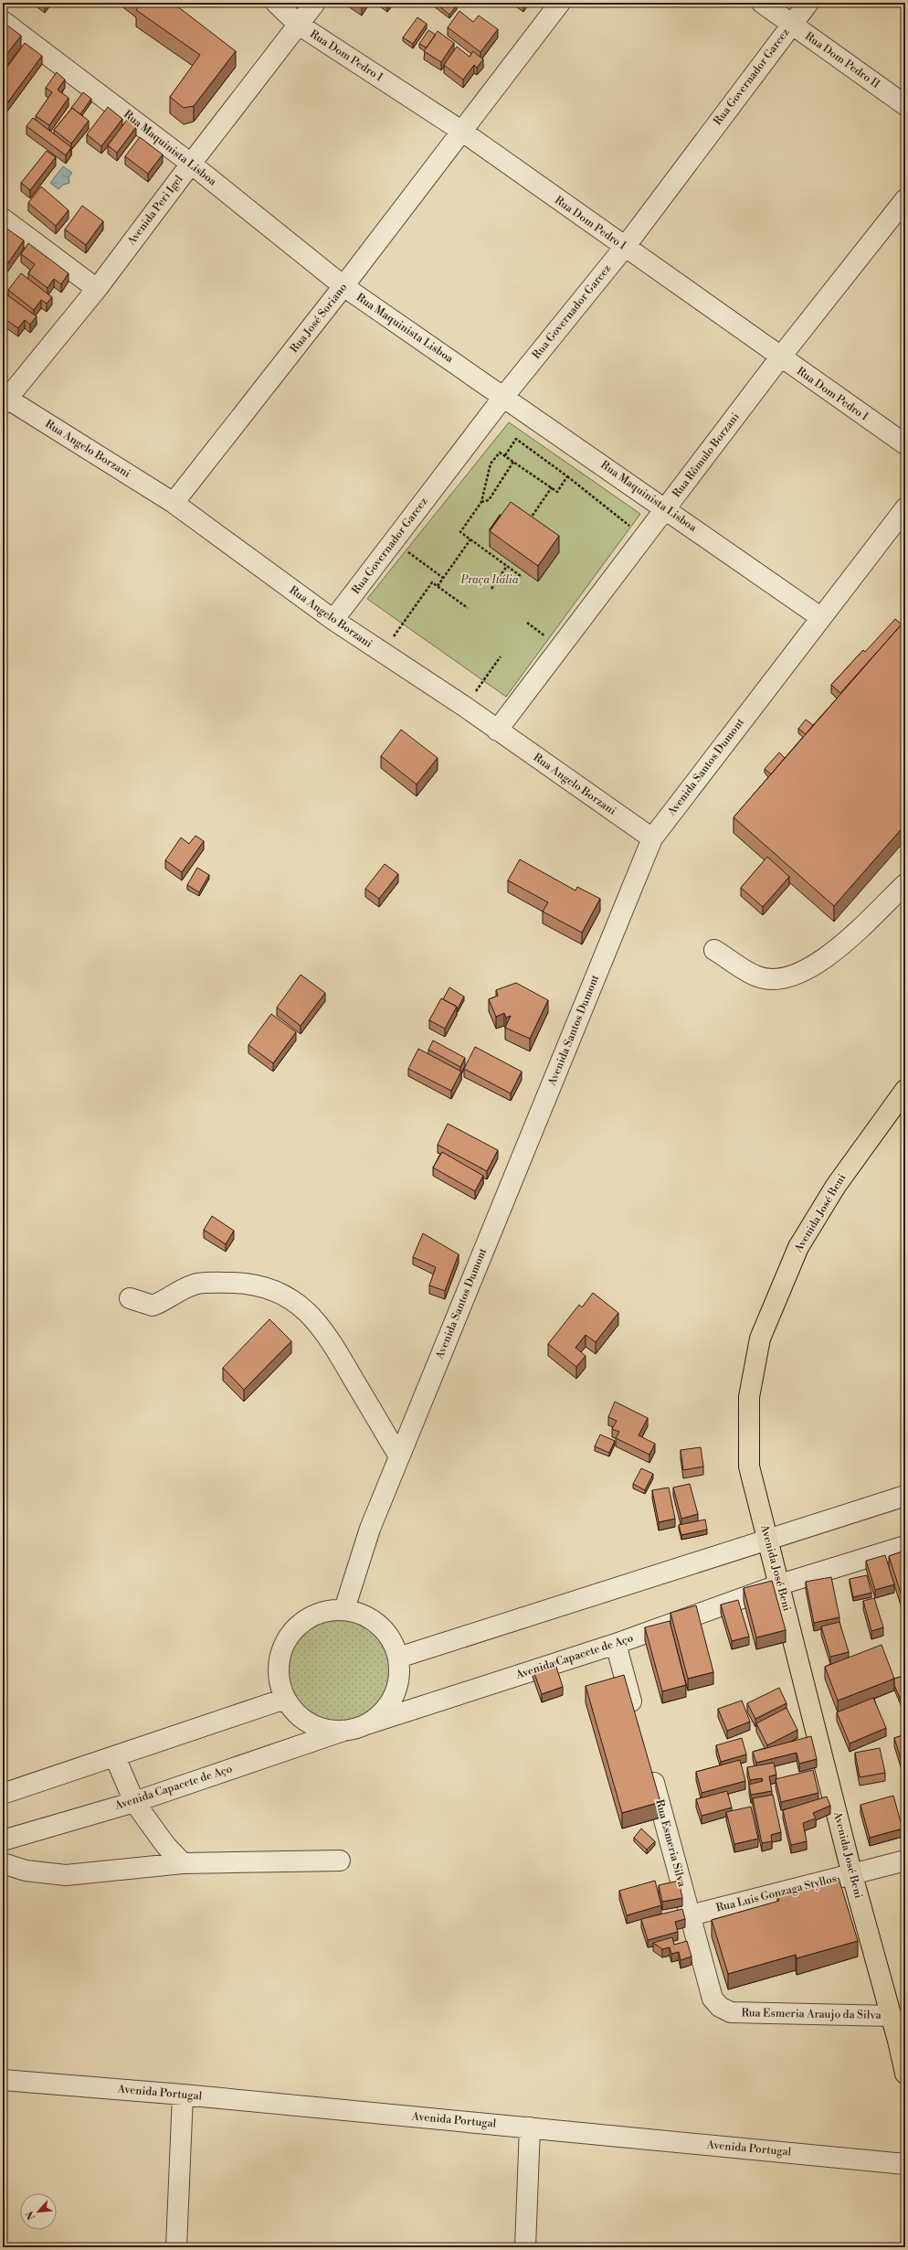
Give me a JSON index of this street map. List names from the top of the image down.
{
  "streets": {
    "main road": ["Avenida José Beni"],
    "street": [
      "Rua Dom Pedro I",
      "Rua Dom Pedro II",
      "Rua Governador Garcez",
      "Rua Maquinista Lisboa",
      "Avenida Peri Igel",
      "Rua José Soriano",
      "Rua Angelo Borzani",
      "Rua Rômulo Borzani",
      "Avenida Santos Dumont",
      "Avenida Capacete de Aço",
      "Rua Esmeria Silva",
      "Rua Luis Gonzaga Styllos",
      "Rua Esmeria Araujo da Silva",
      "Avenida Portugal"
    ]
  },
  "crossings": [
    ["Rua Dom Pedro I", "Rua Governador Garcez"],
    ["Rua Dom Pedro I", "Avenida Peri Igel"],
    ["Rua Dom Pedro I", "Rua José Soriano"],
    ["Rua Dom Pedro I", "Rua Rômulo Borzani"],
    ["Rua Dom Pedro II", "Rua Governador Garcez"],
    ["Rua Governador Garcez", "Rua Maquinista Lisboa"],
    ["Rua Governador Garcez", "Rua Angelo Borzani"],
    ["Rua Maquinista Lisboa", "Avenida Peri Igel"],
    ["Rua Maquinista Lisboa", "Rua José Soriano"],
    ["Rua Maquinista Lisboa", "Rua Rômulo Borzani"],
    ["Rua Maquinista Lisboa", "Avenida Santos Dumont"],
    ["Avenida Peri Igel", "Rua Angelo Borzani"],
    ["Rua José Soriano", "Rua Angelo Borzani"],
    ["Rua Angelo Borzani", "Rua Rômulo Borzani"],
    ["Rua Angelo Borzani", "Avenida Santos Dumont"],
    ["Avenida Santos Dumont", "Avenida Capacete de Aço"],
    ["Avenida José Beni", "Avenida Capacete de Aço"],
    ["Avenida José Beni", "Rua Luis Gonzaga Styllos"],
    ["Avenida José Beni", "Rua Esmeria Araujo da Silva"],
    ["Rua Esmeria Silva", "Rua Luis Gonzaga Styllos"],
    ["Rua Esmeria Silva", "Rua Esmeria Araujo da Silva"],
    ["Rua Luis Gonzaga Styllos", "Rua Esmeria Araujo da Silva"]
  ],
  "parks": ["Praça Itália"],
  "north": "bottom left"
}
